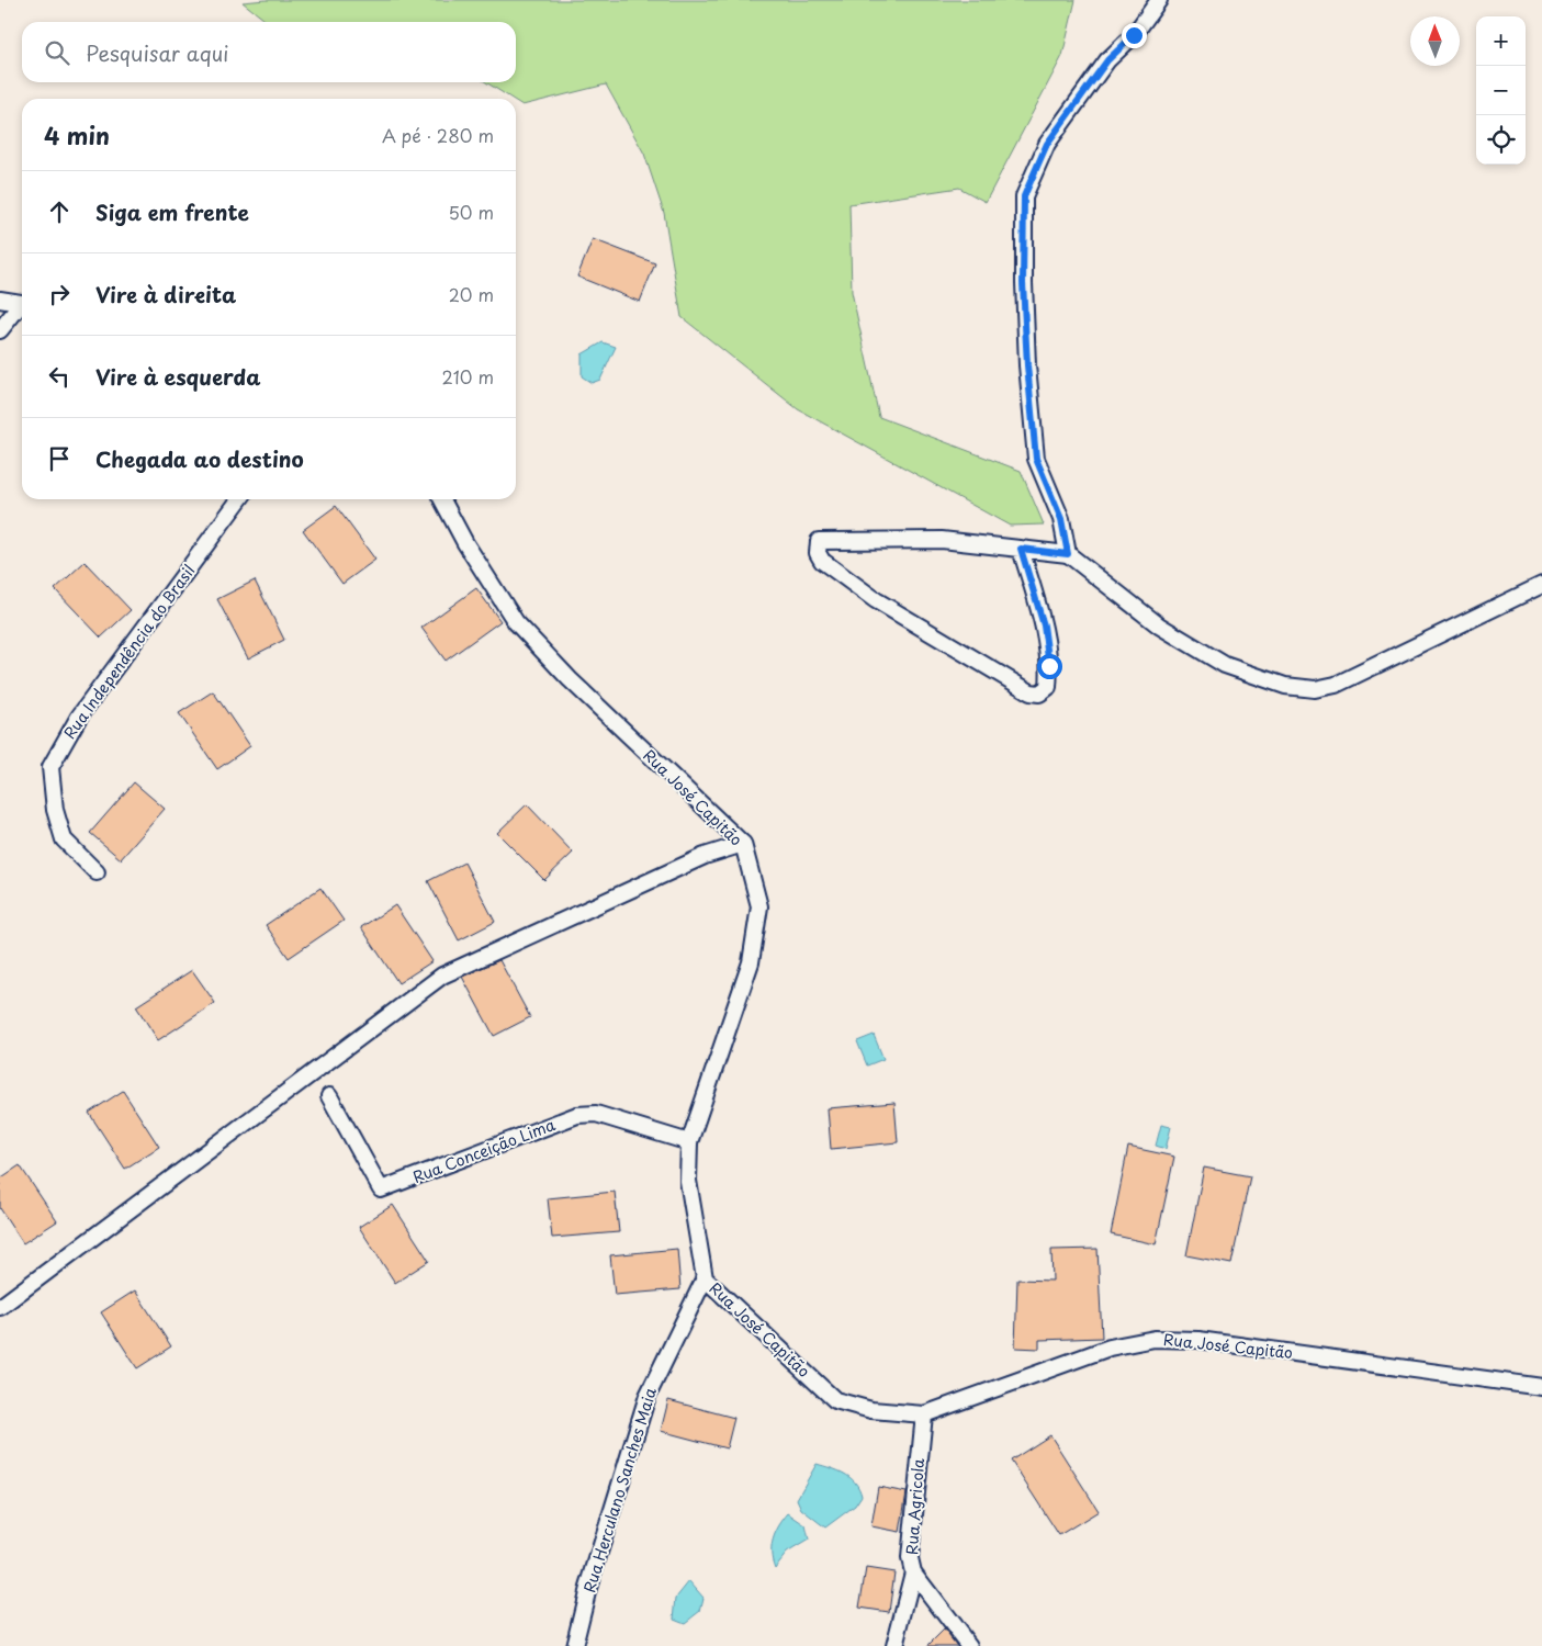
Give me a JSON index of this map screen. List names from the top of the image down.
{
  "streets": {
    "street": [
      "Rua Independência do Brasil",
      "Rua José Capitão",
      "Rua Conceição Lima",
      "Rua Herculano Sanches Maia",
      "Rua Agricola"
    ]
  },
  "crossings": [
    ["Rua José Capitão", "Rua Conceição Lima"],
    ["Rua José Capitão", "Rua Herculano Sanches Maia"],
    ["Rua José Capitão", "Rua Agricola"]
  ],
  "north": "top",
  "page": {
    "map_buttons": ["+", "−"],
    "search": "Pesquisar aqui",
    "heading": ["4 min", "A pé · 280 m"],
    "list": [
      ["Siga em frente", "50 m"],
      ["Vire à direita", "20 m"],
      ["Vire à esquerda", "210 m"],
      "Chegada ao destino"
    ]
  }
}
